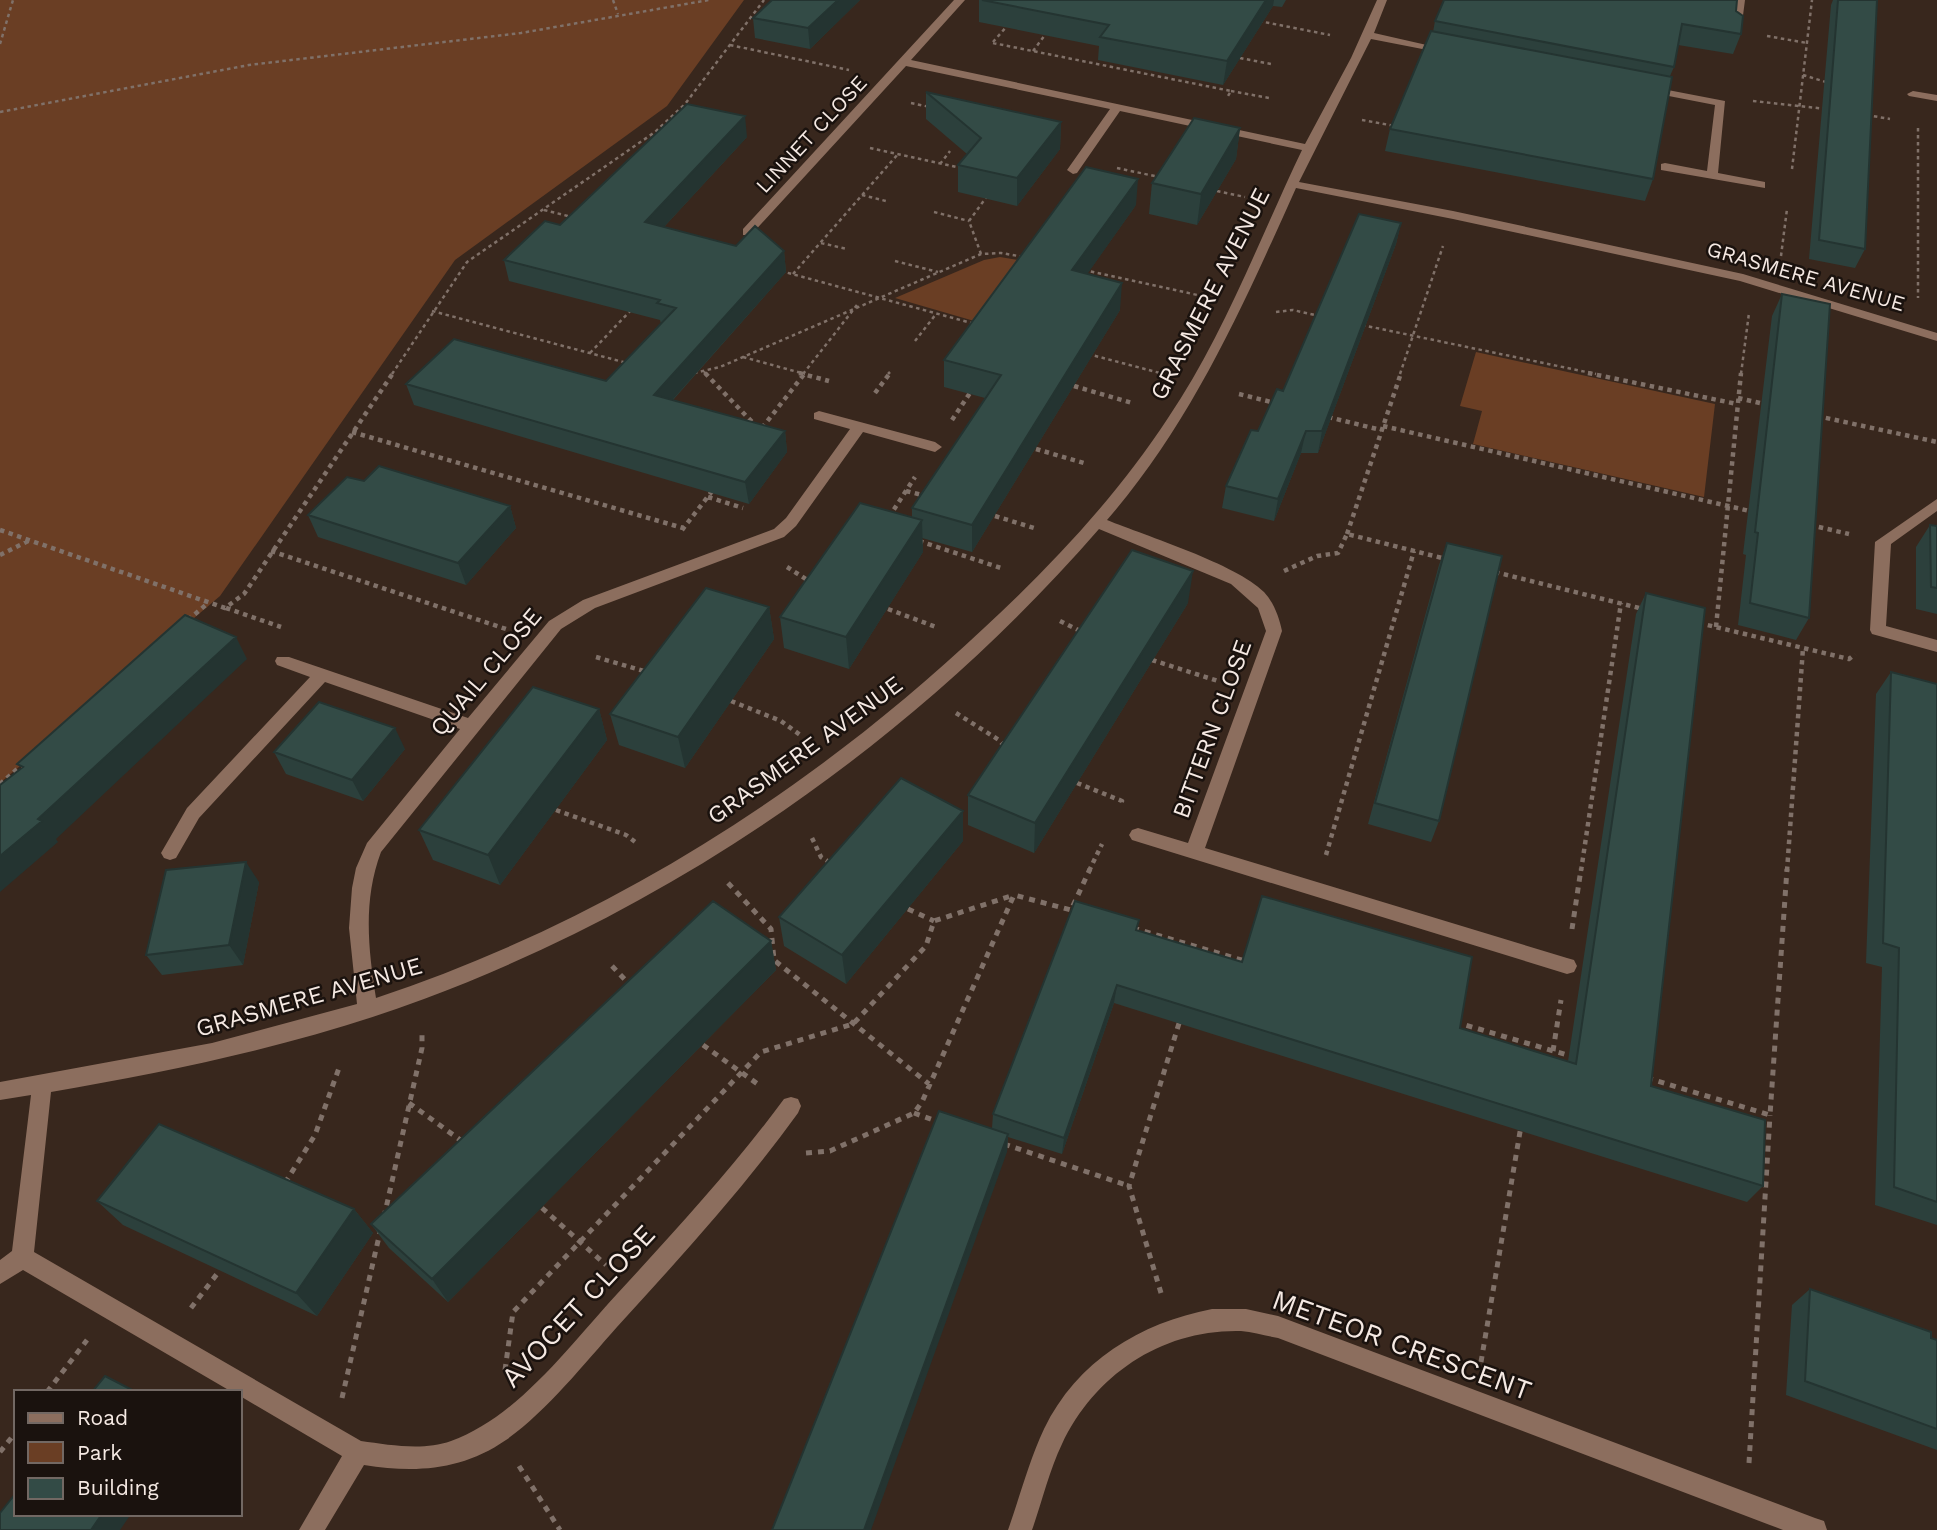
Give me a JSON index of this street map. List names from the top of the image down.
{
  "streets": {
    "street": [
      "LINNET CLOSE",
      "GRASMERE AVENUE",
      "QUAIL CLOSE",
      "BITTERN CLOSE",
      "AVOCET CLOSE",
      "METEOR CRESCENT"
    ]
  },
  "crossings": [
    ["GRASMERE AVENUE", "QUAIL CLOSE"],
    ["GRASMERE AVENUE", "BITTERN CLOSE"]
  ],
  "legend": ["Road", "Park", "Building"]
}
